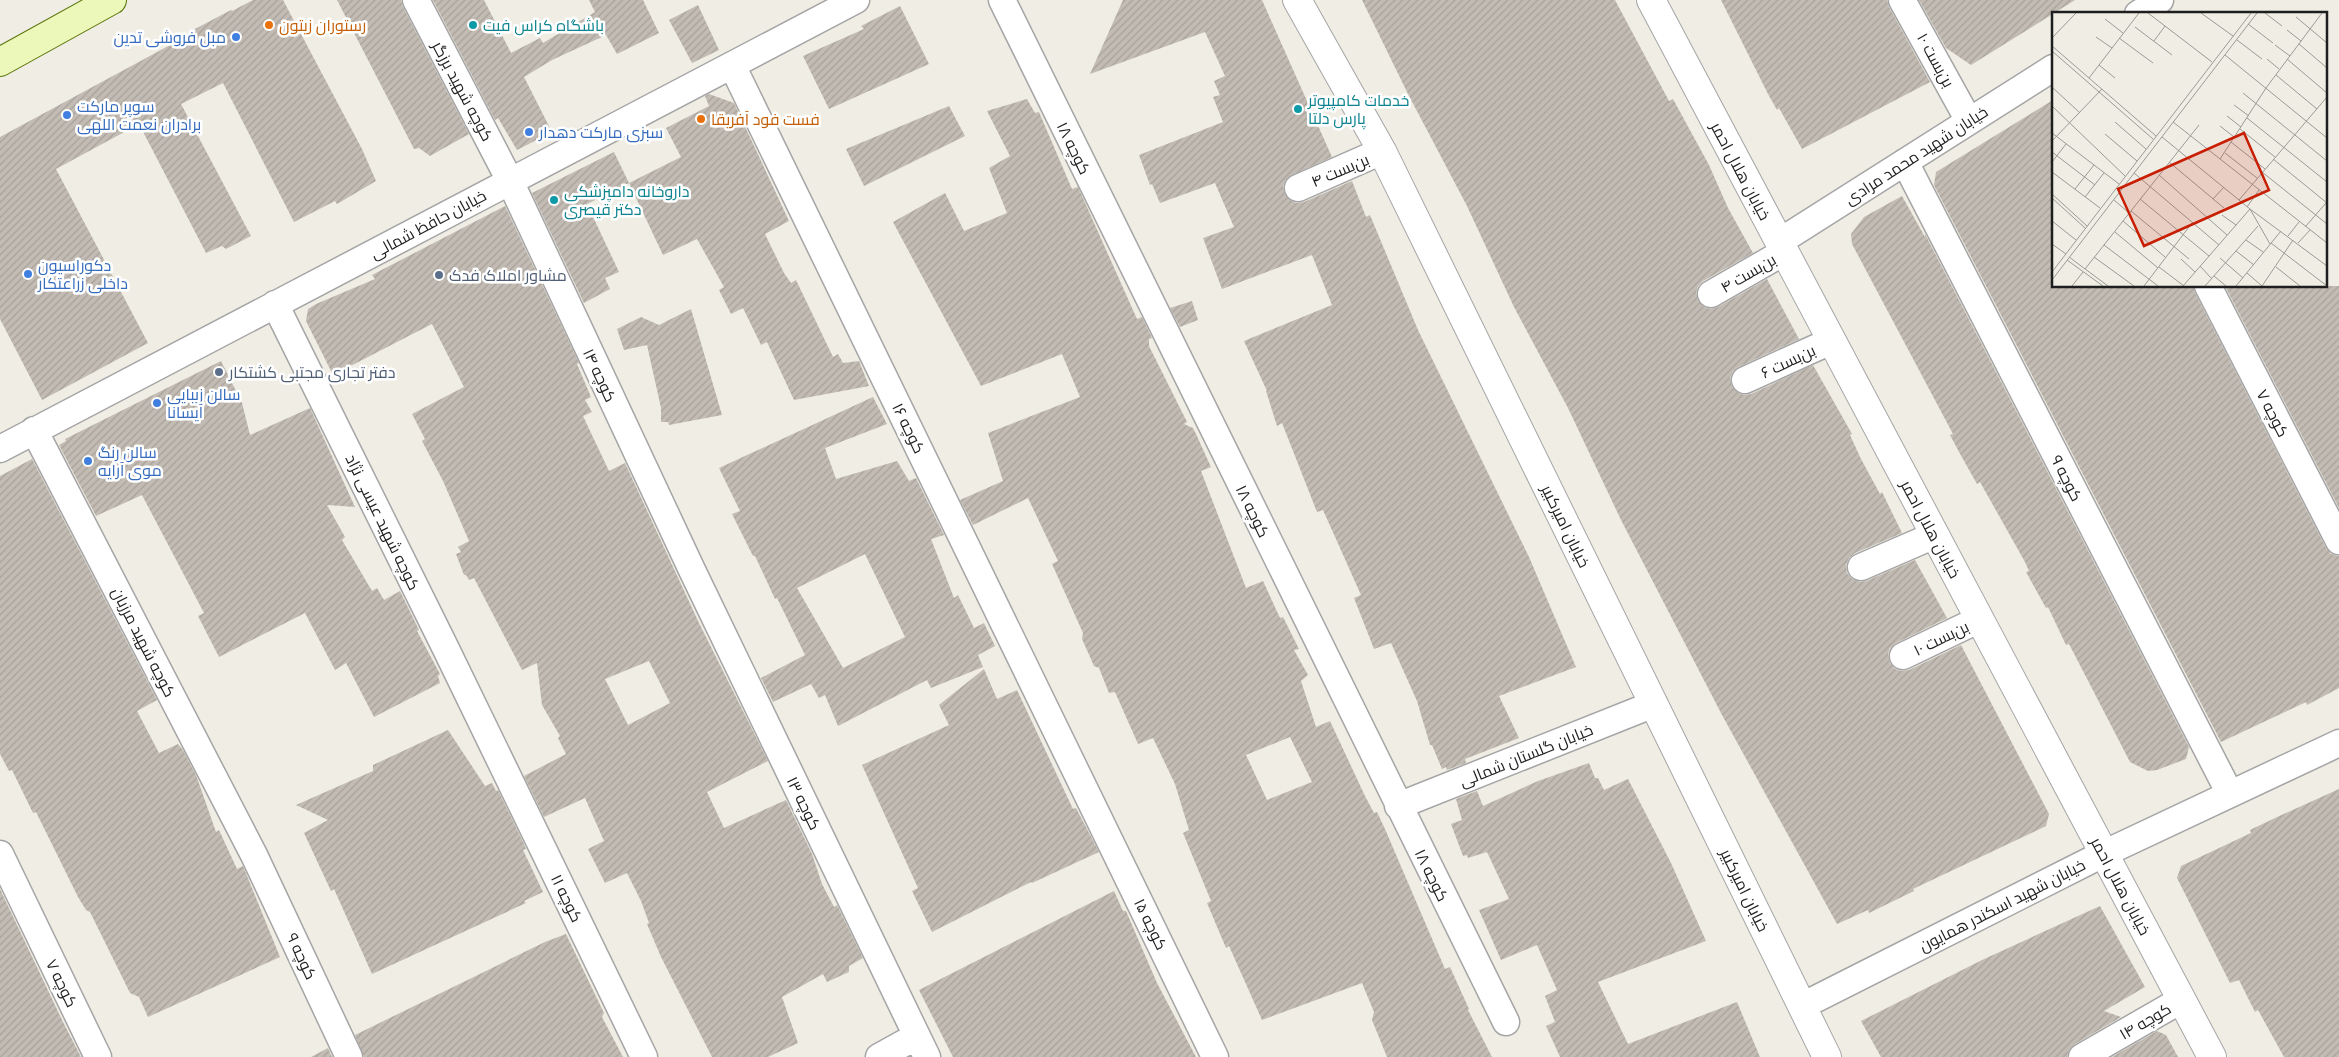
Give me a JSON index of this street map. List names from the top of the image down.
{
  "streets": {
    "street": [
      "بن‌بست ۱۰",
      "کوچه شهید برزگر",
      "کوچه ۱۸",
      "خیابان شهید محمد مرادی",
      "بن‌بست ۴",
      "خیابان هلال احمر",
      "خیابان حافظ شمالی",
      "بن‌بست ۶",
      "کوچه ۱۴",
      "کوچه ۷",
      "کوچه ۱۶",
      "کوچه ۹",
      "کوچه شهید عیسی نژاد",
      "خیابان امیرکبیر",
      "کوچه شهید مرزبان",
      "خیابان گلستان شمالی",
      "کوچه ۱۳",
      "کوچه ۱۱",
      "خیابان شهید اسکندر همایون",
      "کوچه ۱۵"
    ]
  },
  "crossings": [
    ["بن‌بست ۱۰", "خیابان شهید محمد مرادی"],
    ["بن‌بست ۱۰", "خیابان هلال احمر"],
    ["کوچه شهید برزگر", "خیابان حافظ شمالی"],
    ["کوچه شهید برزگر", "کوچه ۱۴"],
    ["کوچه ۱۸", "خیابان گلستان شمالی"],
    ["خیابان شهید محمد مرادی", "بن‌بست ۴"],
    ["خیابان شهید محمد مرادی", "خیابان هلال احمر"],
    ["خیابان شهید محمد مرادی", "کوچه ۹"],
    ["بن‌بست ۴", "خیابان هلال احمر"],
    ["بن‌بست ۴", "خیابان امیرکبیر"],
    ["خیابان هلال احمر", "بن‌بست ۶"],
    ["خیابان هلال احمر", "کوچه ۱۴"],
    ["خیابان هلال احمر", "خیابان شهید اسکندر همایون"],
    ["خیابان حافظ شمالی", "کوچه ۱۴"],
    ["خیابان حافظ شمالی", "کوچه ۱۶"],
    ["خیابان حافظ شمالی", "کوچه شهید عیسی نژاد"],
    ["خیابان حافظ شمالی", "کوچه شهید مرزبان"],
    ["کوچه ۱۴", "کوچه ۱۳"],
    ["کوچه ۱۶", "کوچه ۱۵"],
    ["کوچه ۹", "کوچه شهید مرزبان"],
    ["کوچه ۹", "خیابان شهید اسکندر همایون"],
    ["کوچه شهید عیسی نژاد", "کوچه ۱۱"],
    ["خیابان امیرکبیر", "خیابان گلستان شمالی"],
    ["خیابان امیرکبیر", "خیابان شهید اسکندر همایون"]
  ],
  "places": [
    "رستوران زیتون",
    "باشگاه کراس فیت",
    "مبل فروشی تدین",
    "خدمات کامپیوتر پارس دلتا",
    "سوپر مارکت برادران نعمت اللهی",
    "فست فود آفریقا",
    "سبزی مارکت دهدار",
    "داروخانه دامپزشکی دکتر قیصری",
    "دکوراسیون داخلی زراعتکار",
    "مشاور املاک فدک",
    "دفتر تجاری مجتبی کشتکار",
    "سالن زیبایی آیسانا",
    "سالن رنگ موی آرایه"
  ]
}
